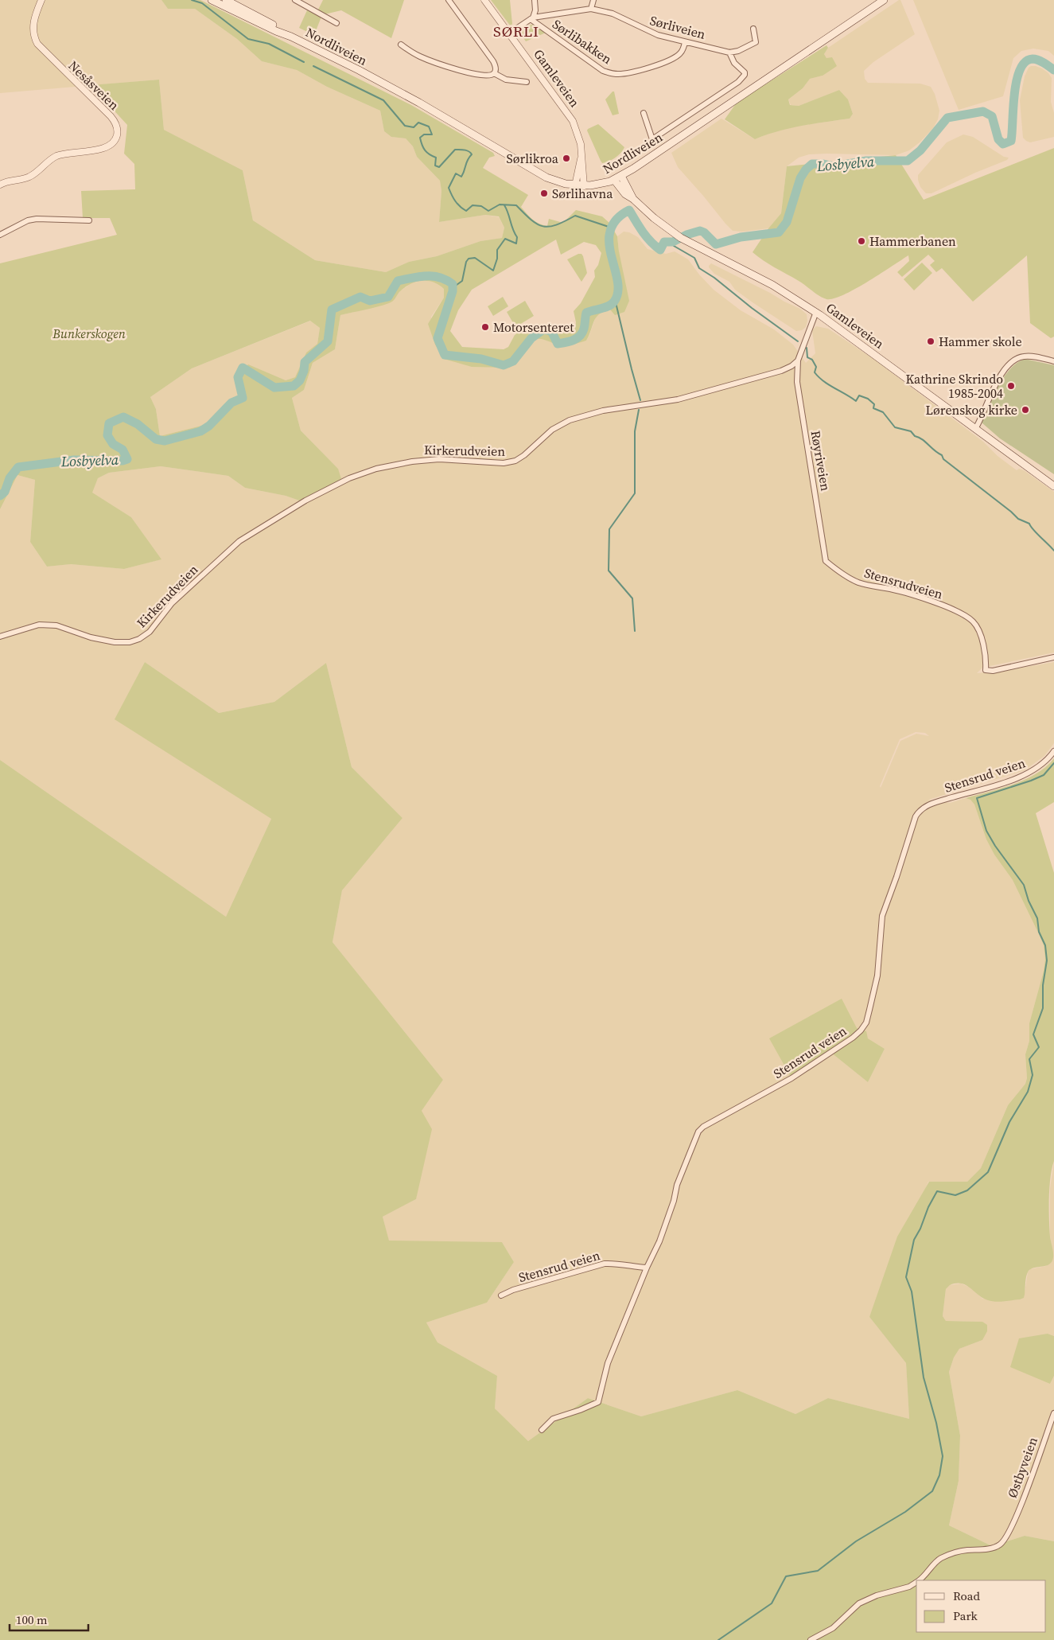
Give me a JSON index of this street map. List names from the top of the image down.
{
  "streets": {
    "main road": ["Nordliveien", "Gamleveien"],
    "street": [
      "Sørliveien",
      "Sørlibakken",
      "Nesåsveien",
      "Kirkerudveien",
      "Røyriveien",
      "Stensrudveien",
      "Stensrud veien",
      "Østbyveien"
    ]
  },
  "crossings": [
    ["Sørliveien", "Sørlibakken"],
    ["Sørliveien", "Gamleveien"],
    ["Nordliveien", "Gamleveien"],
    ["Kirkerudveien", "Røyriveien"],
    ["Røyriveien", "Stensrudveien"]
  ],
  "districts": ["SØRLI"],
  "water": ["Losbyelva"],
  "parks": ["Bunkerskogen"],
  "places": [
    "Sørlikroa",
    "Sørlihavna",
    "Hammerbanen",
    "Motorsenteret",
    "Hammer skole",
    "Kathrine Skrindo 1985-2004",
    "Lørenskog kirke"
  ],
  "legend": ["Road", "Park"],
  "scale_bar": "100 m"
}
